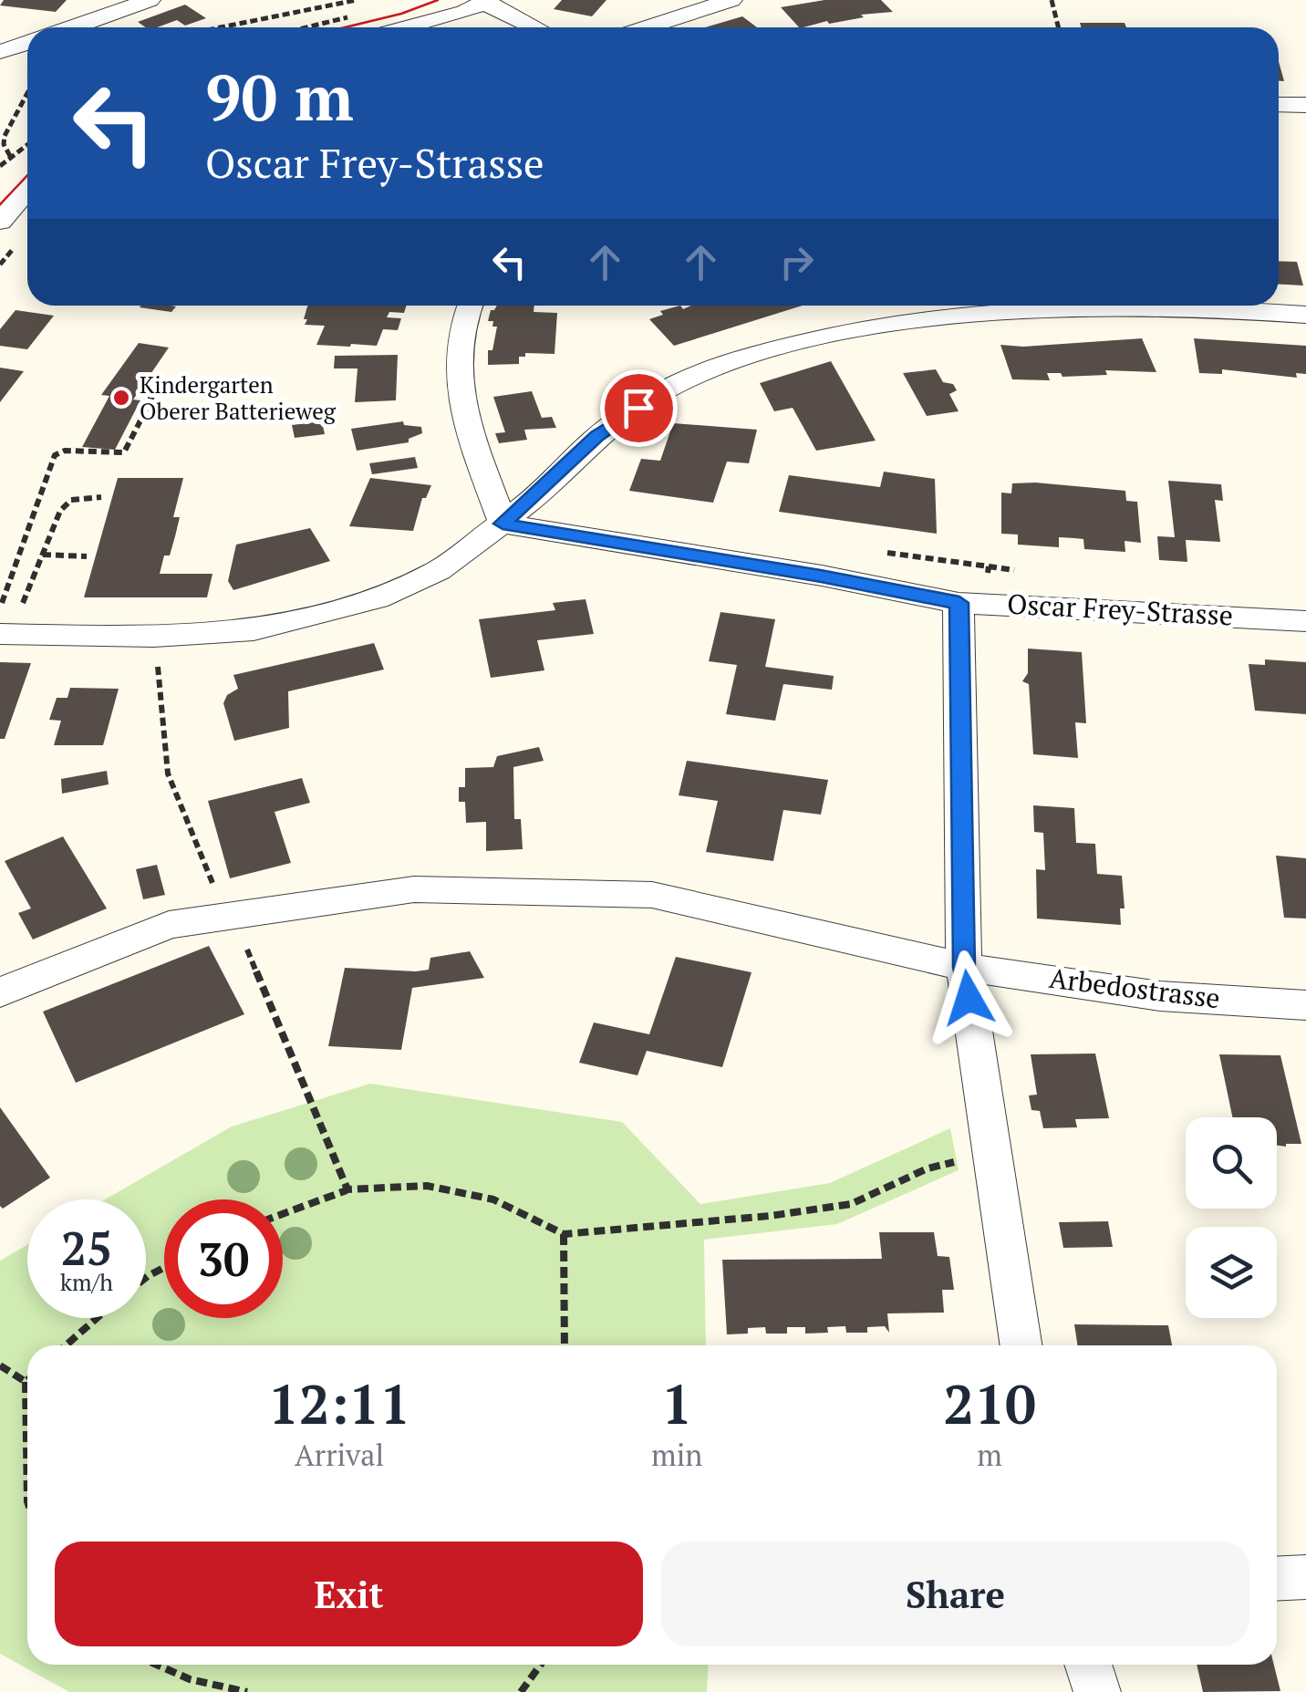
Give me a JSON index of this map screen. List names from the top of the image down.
{
  "streets": {
    "street": ["Oscar Frey-Strasse", "Arbedostrasse"]
  },
  "places": ["Kindergarten Oberer Batterieweg"],
  "page": {
    "turn": ["90 m", "Oscar Frey-Strasse"],
    "speed": "25 km/h",
    "limit": "30",
    "eta": [
      "12:11",
      "Arrival",
      "1",
      "min",
      "210",
      "m"
    ],
    "buttons": ["Exit", "Share"]
  }
}
